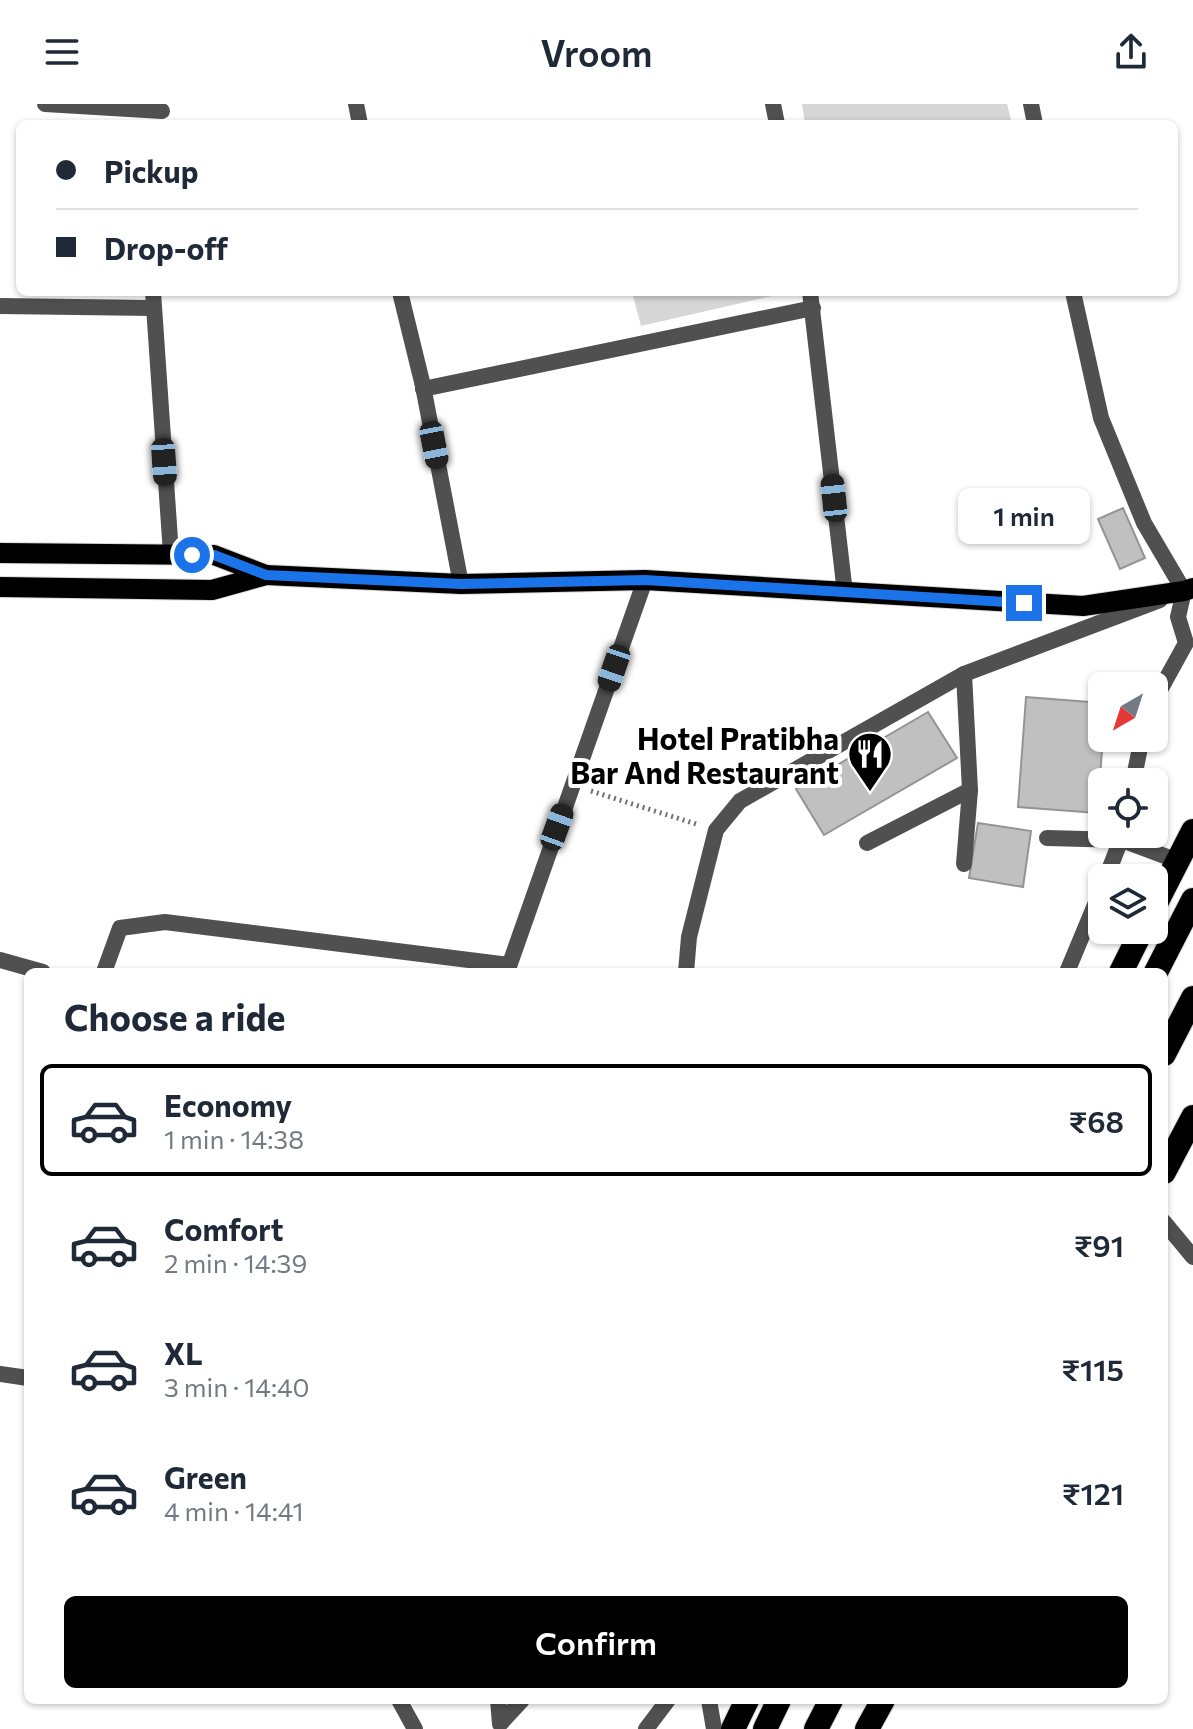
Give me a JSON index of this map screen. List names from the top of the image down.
{
  "places": {
    "restaurant": ["Hotel Pratibha Bar And Restaurant"]
  },
  "north": "bottom left",
  "page": {
    "header": "Vroom",
    "banner": ["Pickup", "Drop-off"],
    "bubble": "1 min",
    "heading": "Choose a ride",
    "list": [
      {
        "name": "Economy",
        "note": "1 min · 14:38",
        "value": "₹68"
      },
      {
        "name": "Comfort",
        "note": "2 min · 14:39",
        "value": "₹91"
      },
      {
        "name": "XL",
        "note": "3 min · 14:40",
        "value": "₹115"
      },
      {
        "name": "Green",
        "note": "4 min · 14:41",
        "value": "₹121"
      }
    ],
    "buttons": "Confirm"
  }
}
